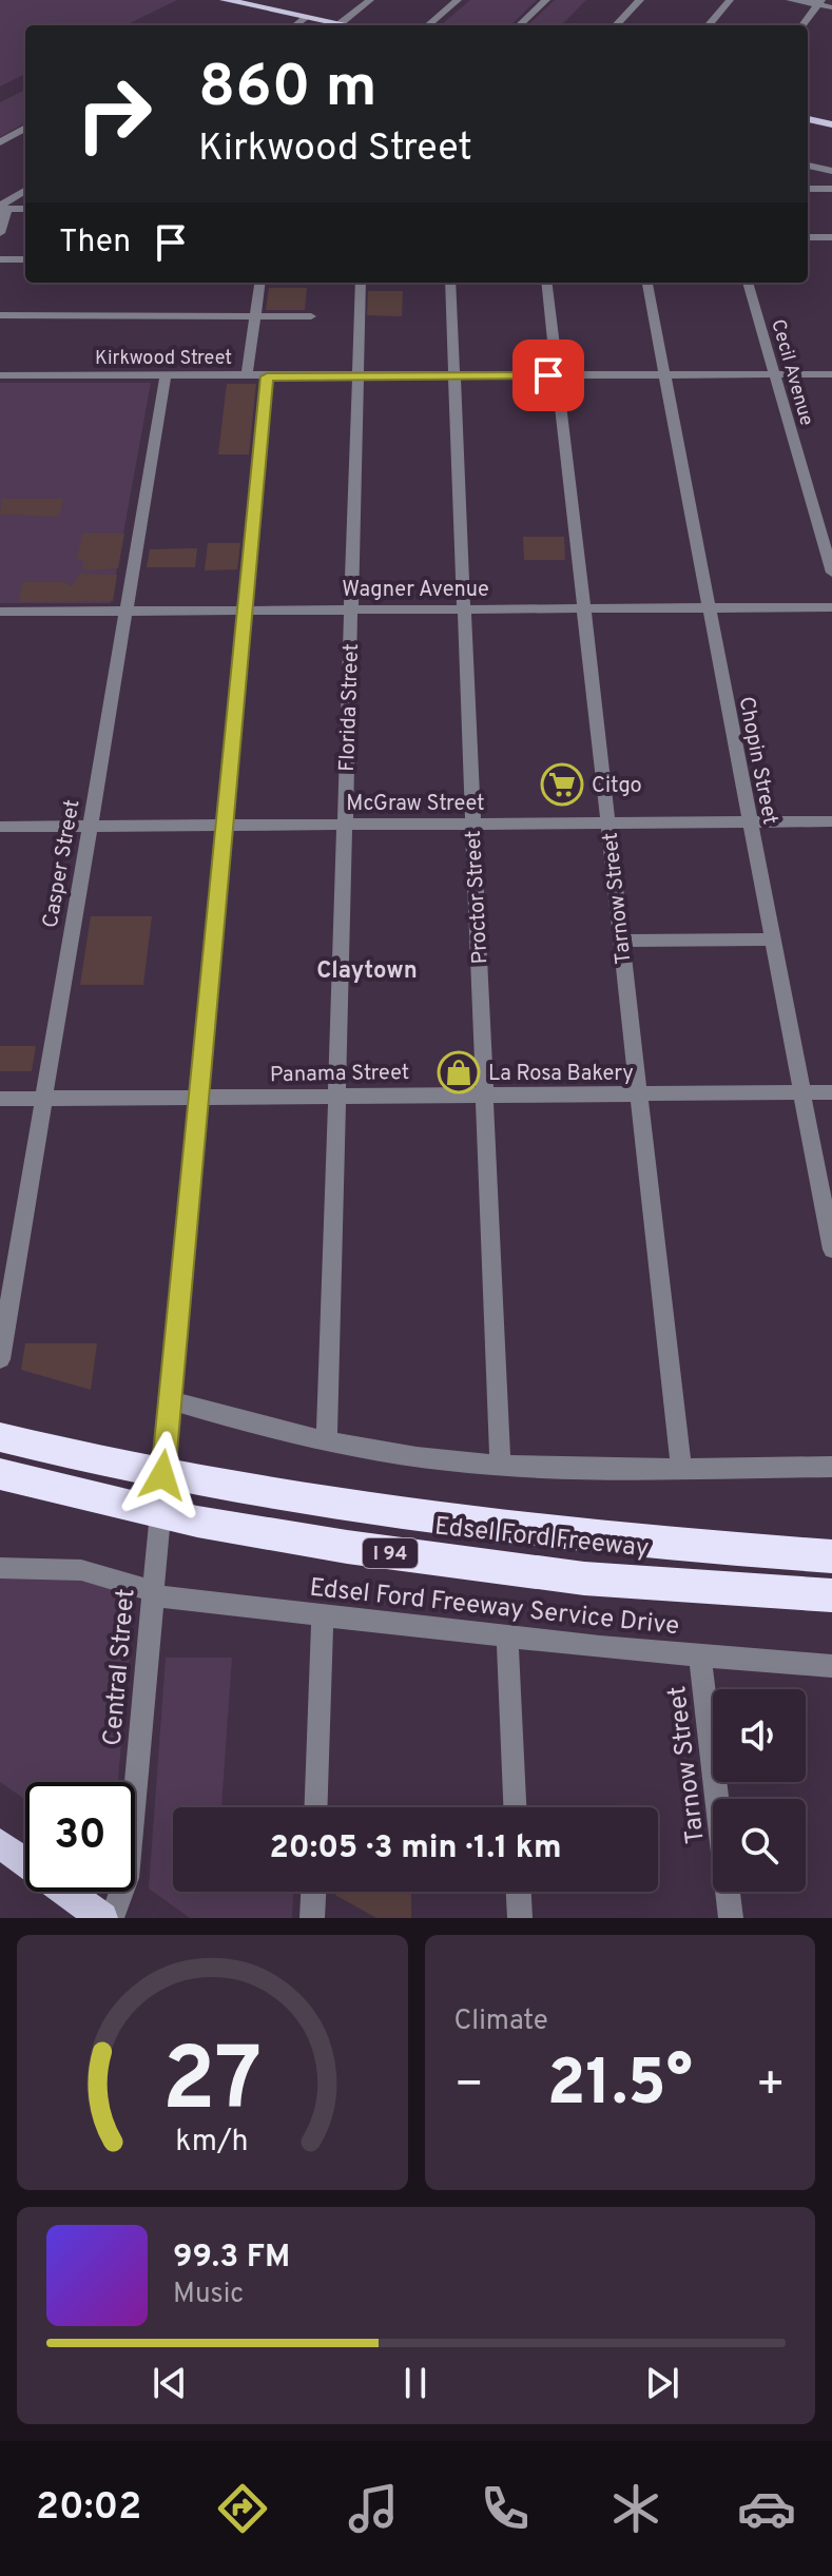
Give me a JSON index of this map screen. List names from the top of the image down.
{
  "streets": {
    "highway": ["Edsel Ford Freeway", "I 94"],
    "street": [
      "Kirkwood Street",
      "Cecil Avenue",
      "Wagner Avenue",
      "Florida Street",
      "Chopin Street",
      "McGraw Street",
      "Casper Street",
      "Proctor Street",
      "Tarnow Street",
      "Panama Street",
      "Edsel Ford Freeway Service Drive",
      "Central Street"
    ]
  },
  "crossings": [
    ["Kirkwood Street", "Cecil Avenue"],
    ["Kirkwood Street", "Florida Street"],
    ["Kirkwood Street", "Chopin Street"],
    ["Kirkwood Street", "Casper Street"],
    ["Kirkwood Street", "Proctor Street"],
    ["Kirkwood Street", "Tarnow Street"],
    ["Kirkwood Street", "Central Street"],
    ["Wagner Avenue", "Florida Street"],
    ["Wagner Avenue", "Chopin Street"],
    ["Wagner Avenue", "Casper Street"],
    ["Wagner Avenue", "Proctor Street"],
    ["Wagner Avenue", "Tarnow Street"],
    ["Wagner Avenue", "Central Street"],
    ["Florida Street", "McGraw Street"],
    ["Florida Street", "Panama Street"],
    ["Chopin Street", "McGraw Street"],
    ["Chopin Street", "Panama Street"],
    ["McGraw Street", "Casper Street"],
    ["McGraw Street", "Proctor Street"],
    ["McGraw Street", "Tarnow Street"],
    ["McGraw Street", "Central Street"],
    ["Casper Street", "Panama Street"],
    ["Proctor Street", "Panama Street"],
    ["Tarnow Street", "Panama Street"],
    ["Tarnow Street", "Edsel Ford Freeway Service Drive"],
    ["Panama Street", "Central Street"],
    ["Edsel Ford Freeway Service Drive", "Central Street"]
  ],
  "districts": ["Claytown"],
  "places": {
    "supermarket": ["Citgo"],
    "shop": ["La Rosa Bakery"]
  },
  "page": {
    "turn": ["860 m", "Kirkwood Street"],
    "then": "Then",
    "limit": "30",
    "trip": "20:05 · 3 min · 1.1 km",
    "tile": "Climate",
    "heat": ["−", "21.5°", "+"],
    "song": ["99.3 FM", "Music"],
    "tabs": "20:02",
    "gauge": ["27", "km/h"]
  }
}
